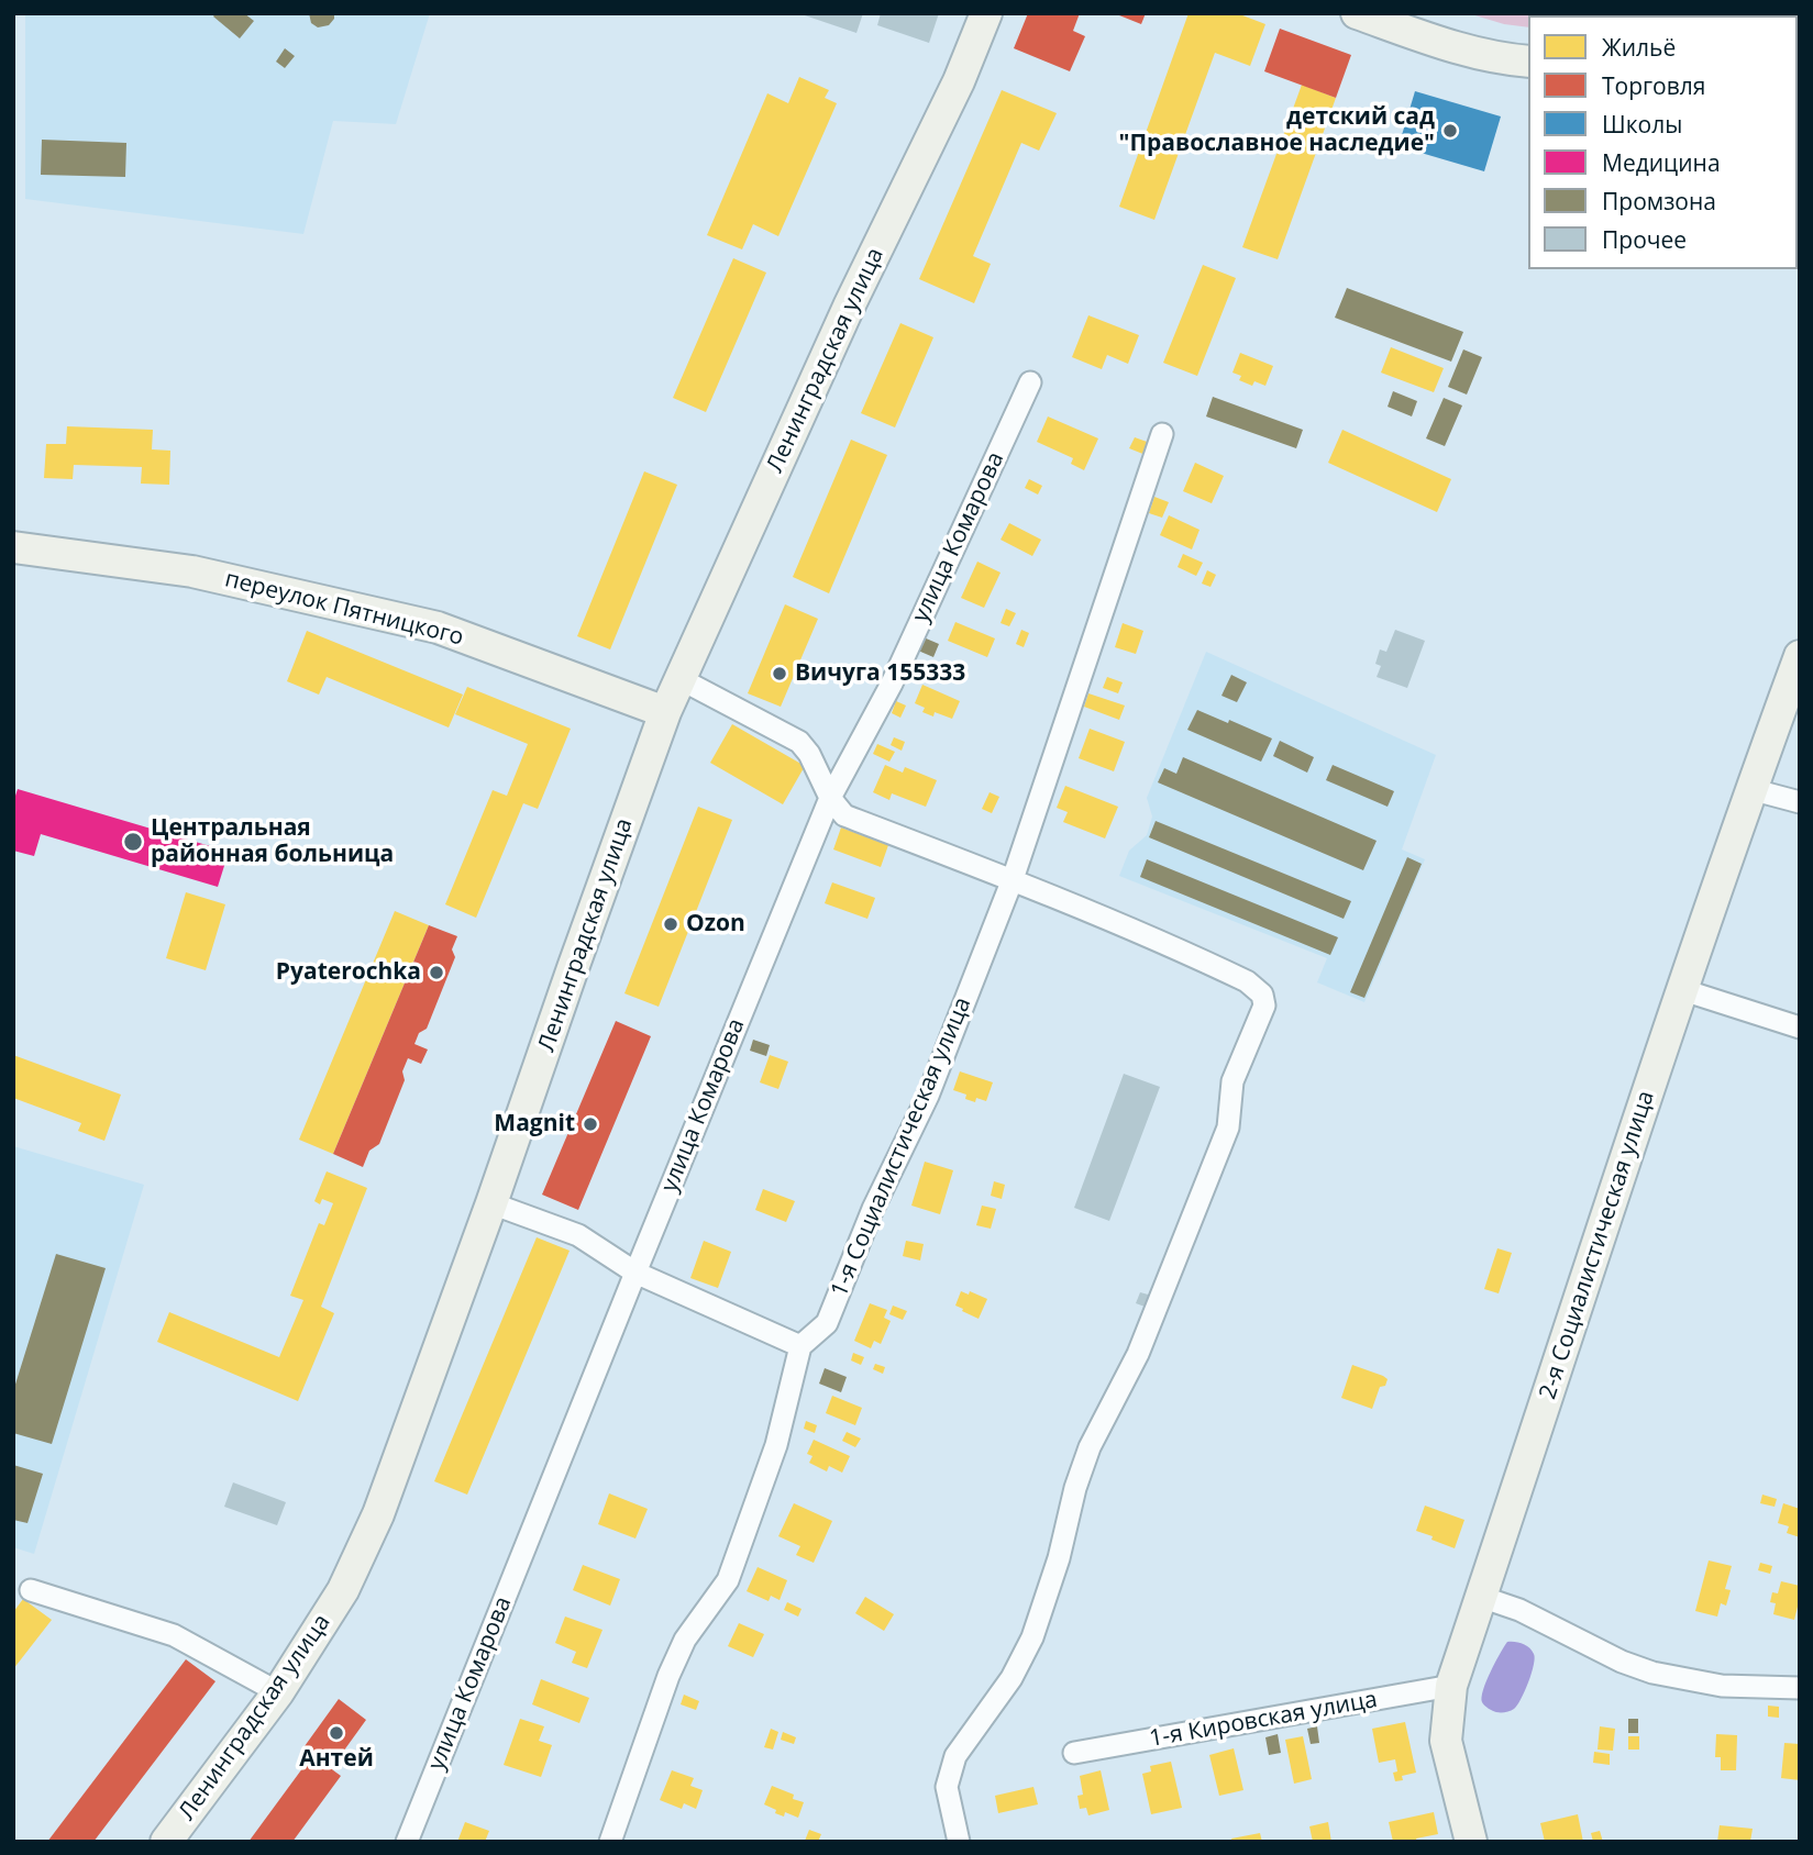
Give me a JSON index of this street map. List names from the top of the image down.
{
  "streets": {
    "main road": ["Ленинградская улица", "переулок Пятницкого", "2-я Социалистическая улица"],
    "street": ["улица Комарова", "1-я Социалистическая улица", "1-я Кировская улица"]
  },
  "crossings": [
    ["Ленинградская улица", "переулок Пятницкого"],
    ["2-я Социалистическая улица", "1-я Кировская улица"]
  ],
  "places": [
    "детский сад \"Православное наследие\"",
    "Вичуга 155333",
    "Центральная районная больница",
    "Ozon",
    "Pyaterochka",
    "Magnit",
    "Антей"
  ],
  "legend": [
    "Жильё",
    "Торговля",
    "Школы",
    "Медицина",
    "Промзона",
    "Прочее"
  ]
}
